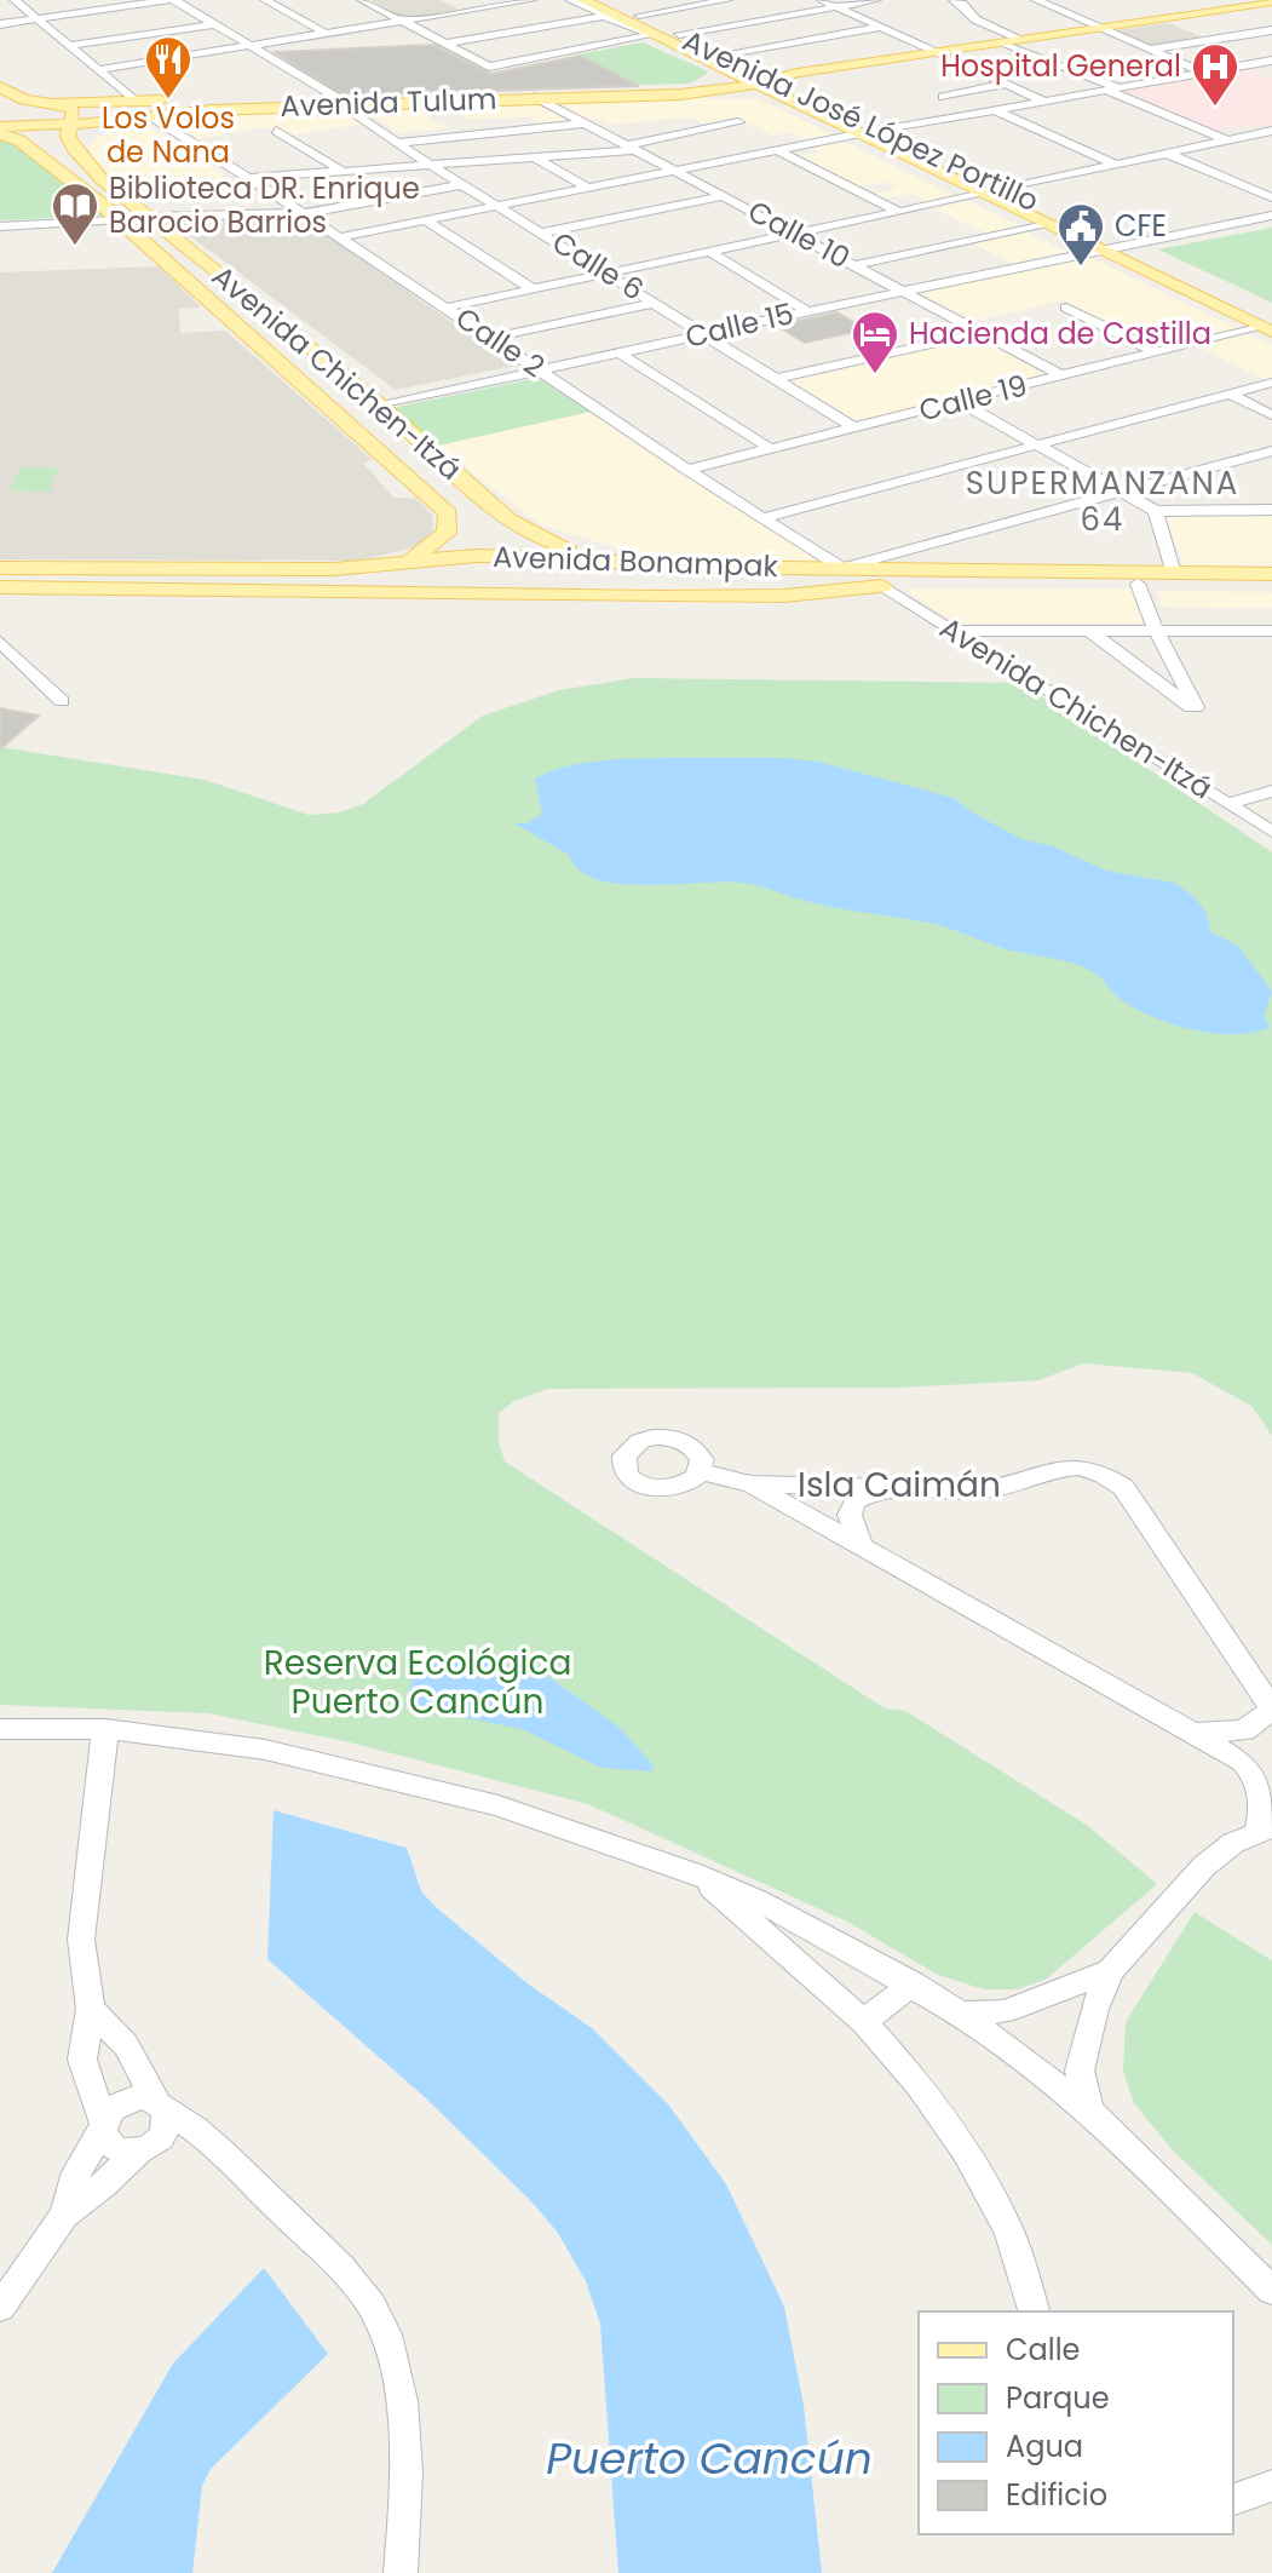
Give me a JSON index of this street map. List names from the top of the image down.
{
  "streets": {
    "main road": [
      "Avenida Tulum",
      "Avenida José López Portillo",
      "Avenida Chichen-Itzá",
      "Avenida Bonampak"
    ],
    "street": [
      "Calle 10",
      "Calle 6",
      "Calle 15",
      "Calle 2",
      "Calle 19",
      "Isla Caimán"
    ]
  },
  "crossings": [
    ["Avenida Tulum", "Avenida José López Portillo"],
    ["Avenida Tulum", "Calle 10"],
    ["Avenida Tulum", "Calle 6"],
    ["Avenida Tulum", "Calle 2"],
    ["Avenida Tulum", "Avenida Chichen-Itzá"],
    ["Avenida José López Portillo", "Calle 15"],
    ["Avenida José López Portillo", "Calle 19"],
    ["Calle 10", "Calle 15"],
    ["Calle 10", "Calle 19"],
    ["Calle 6", "Calle 15"],
    ["Calle 6", "Calle 19"],
    ["Calle 15", "Calle 2"],
    ["Calle 15", "Avenida Chichen-Itzá"],
    ["Calle 2", "Calle 19"],
    ["Calle 2", "Avenida Bonampak"],
    ["Avenida Chichen-Itzá", "Avenida Bonampak"]
  ],
  "districts": ["SUPERMANZANA 64"],
  "water": ["Puerto Cancún"],
  "parks": ["Reserva Ecológica Puerto Cancún"],
  "places": {
    "restaurant": ["Los Volos de Nana"],
    "hospital": ["Hospital General"],
    "library": ["Biblioteca DR. Enrique Barocio Barrios"],
    "public building": ["CFE"],
    "hotel": ["Hacienda de Castilla"]
  },
  "legend": [
    "Calle",
    "Parque",
    "Agua",
    "Edificio"
  ]
}
